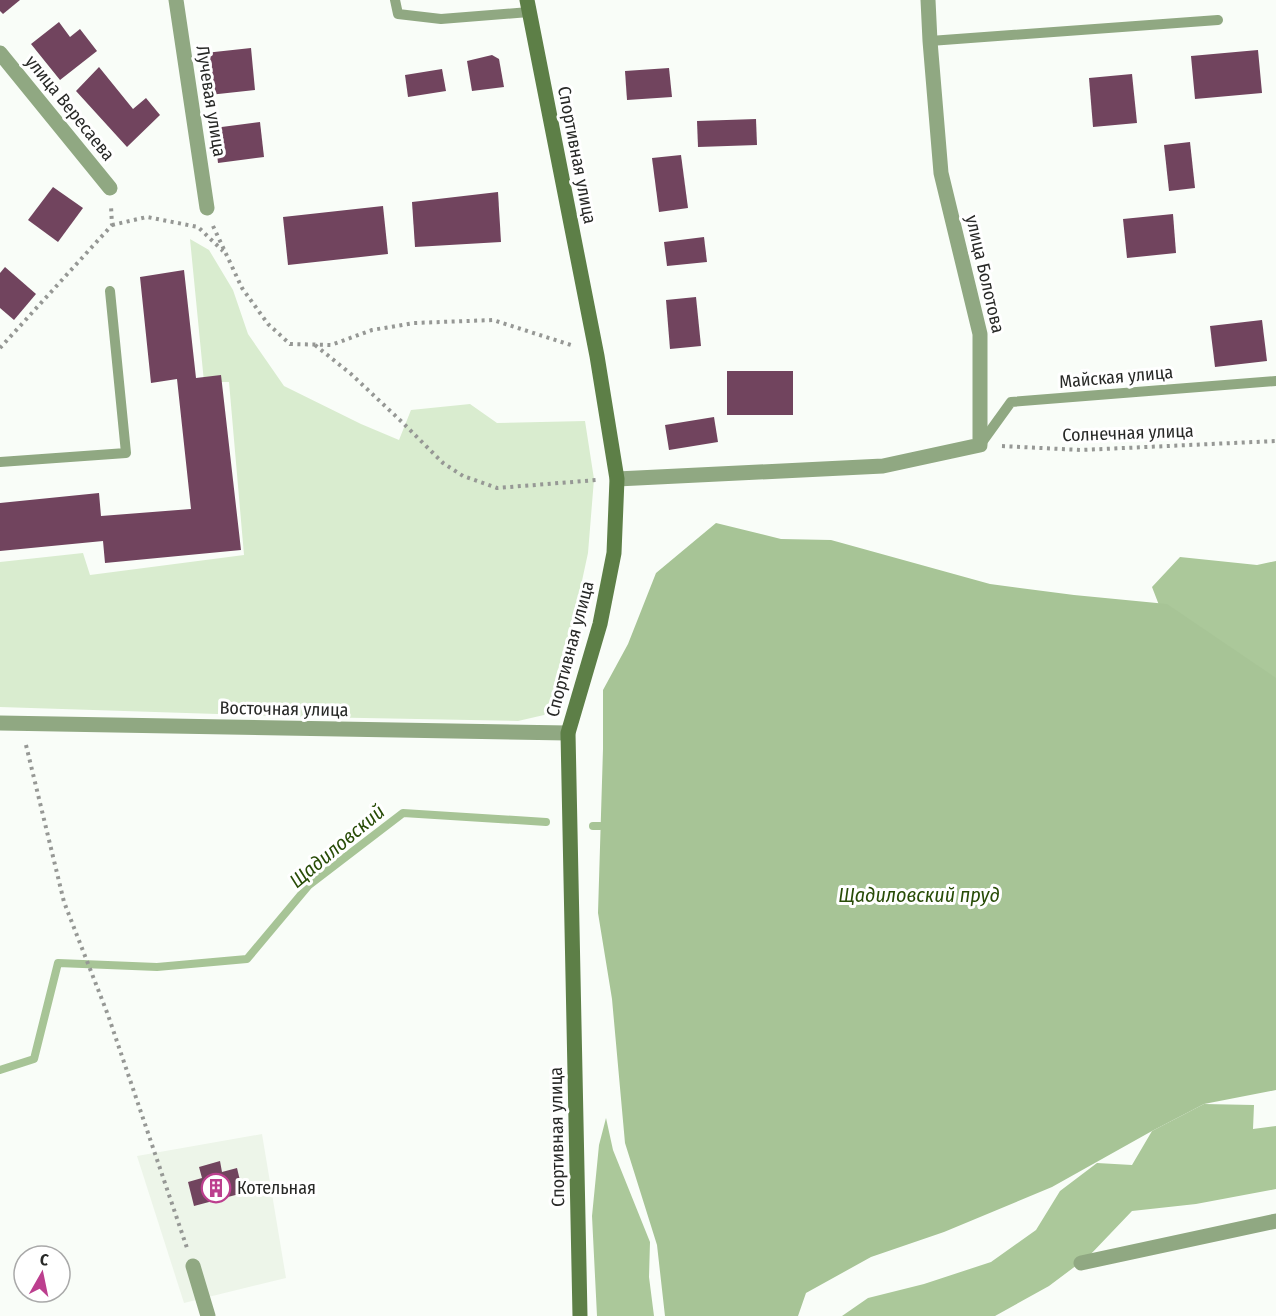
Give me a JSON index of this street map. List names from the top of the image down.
{
  "streets": {
    "street": [
      "Лучевая улица",
      "улица Вересаева",
      "Спортивная улица",
      "улица Болотова",
      "Восточная улица"
    ],
    "lane": ["Майская улица"],
    "path": ["Солнечная улица"]
  },
  "crossings": [
    ["Спортивная улица", "Восточная улица"],
    ["улица Болотова", "Майская улица"],
    ["улица Болотова", "Солнечная улица"],
    ["Майская улица", "Солнечная улица"]
  ],
  "water": ["Щадиловский", "Щадиловский пруд"],
  "places": {
    "building": ["Котельная"]
  },
  "north": "top"
}
